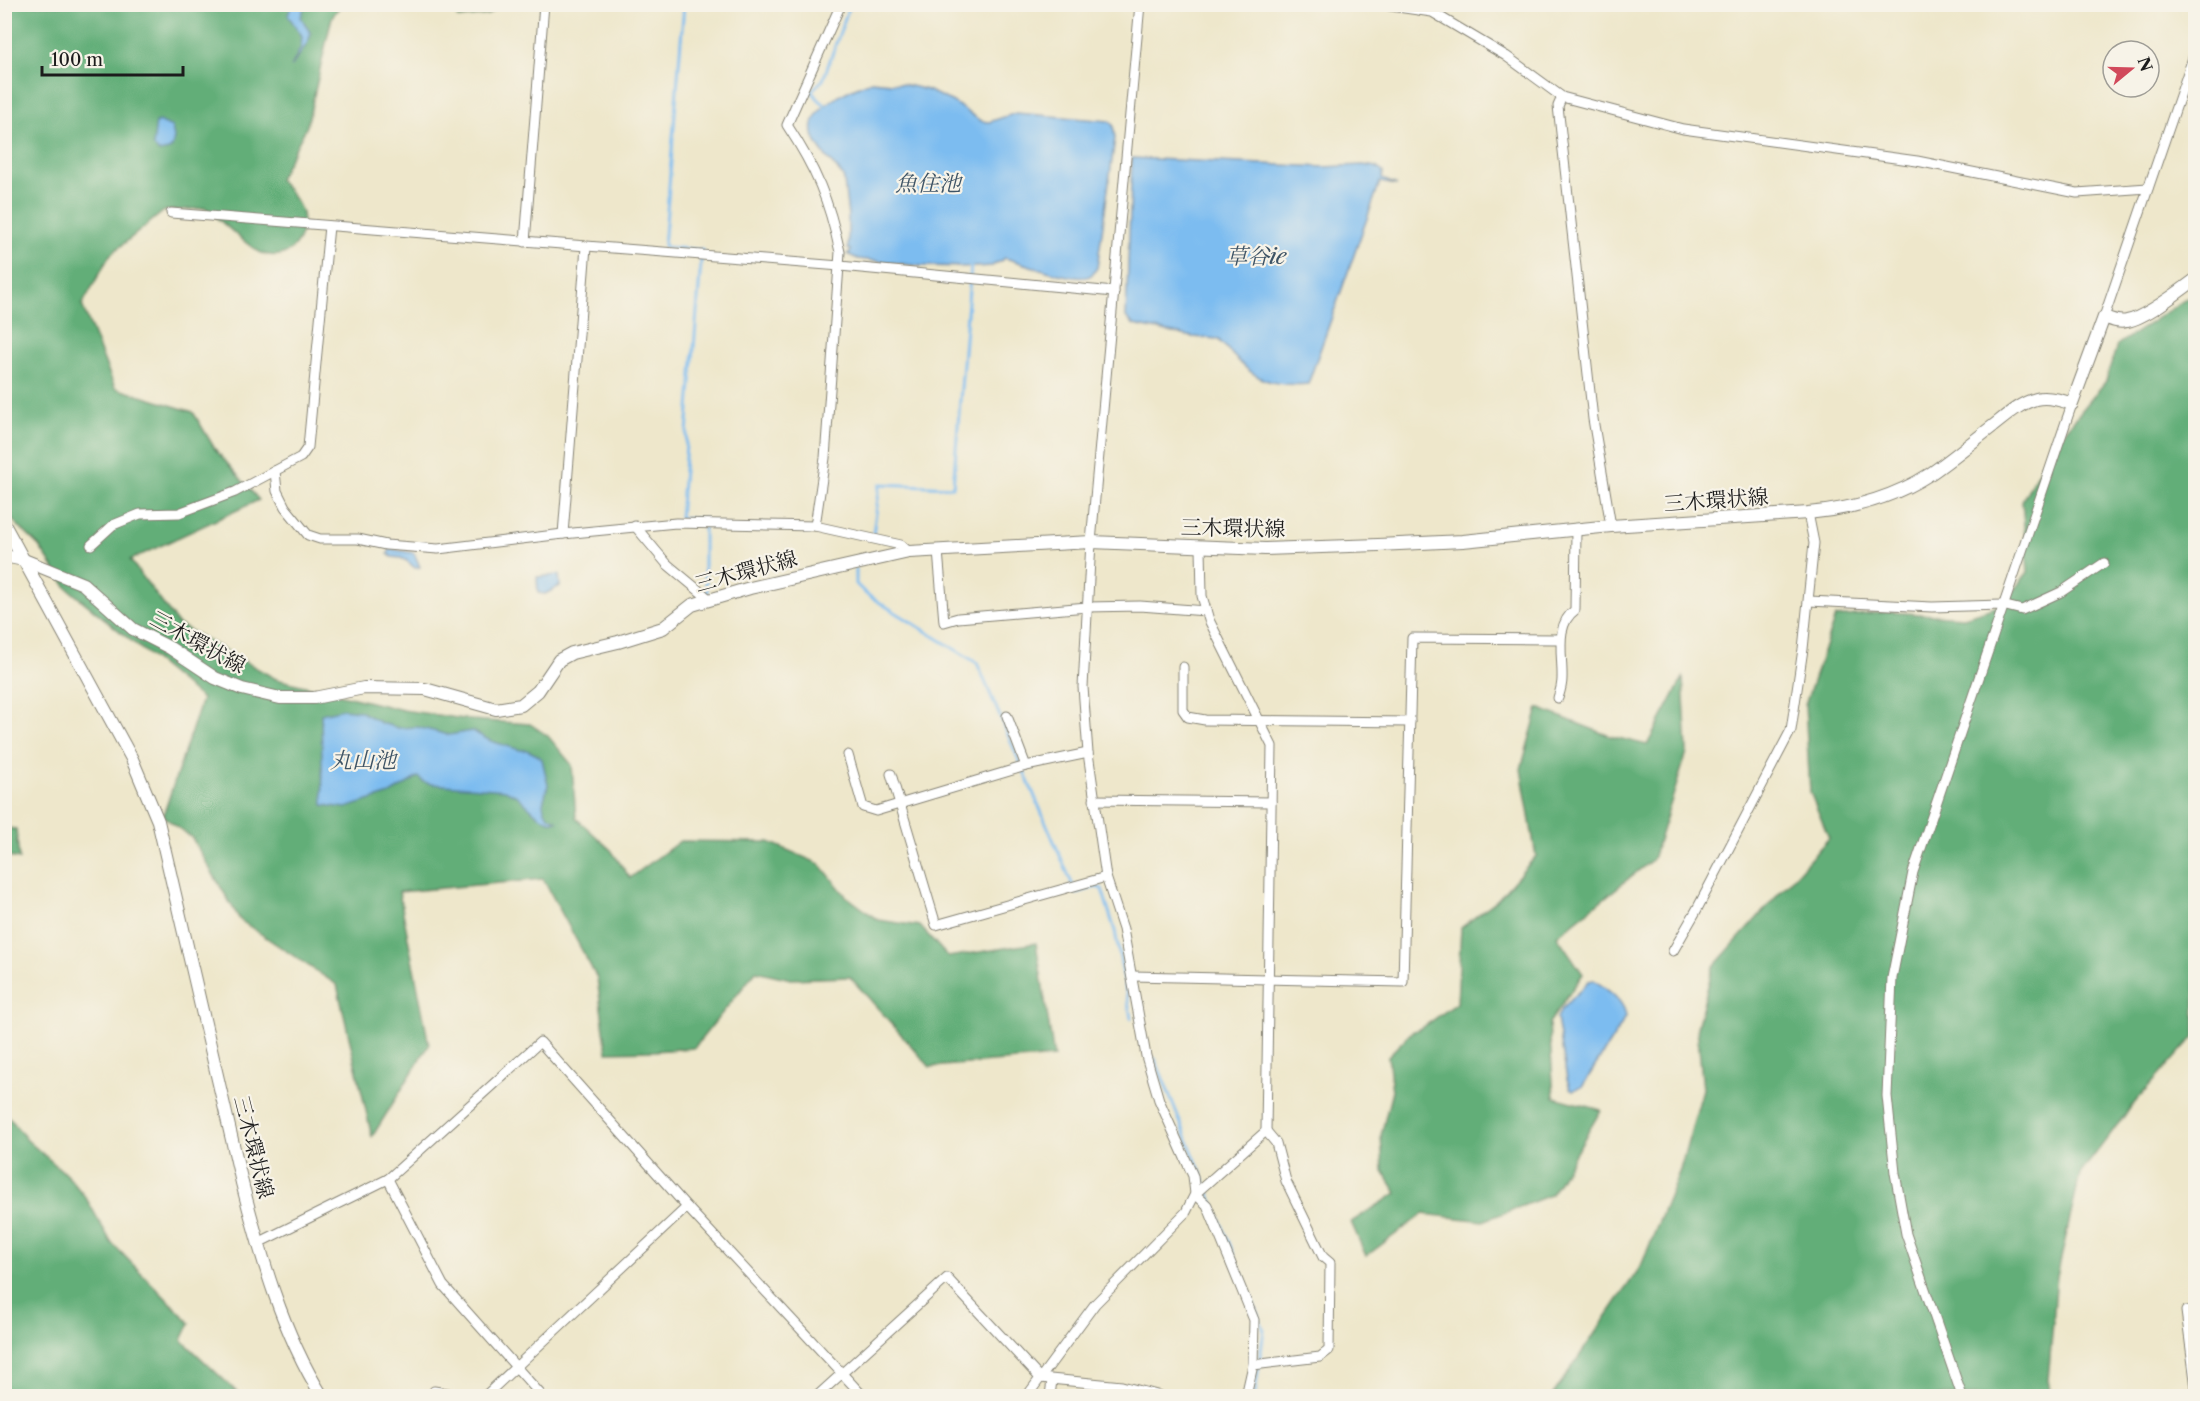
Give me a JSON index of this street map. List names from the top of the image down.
{
  "streets": {
    "main road": ["三木環状線"]
  },
  "water": ["魚住池", "草谷ie", "丸山池"],
  "scale_bar": "100 m",
  "north": "right"
}
